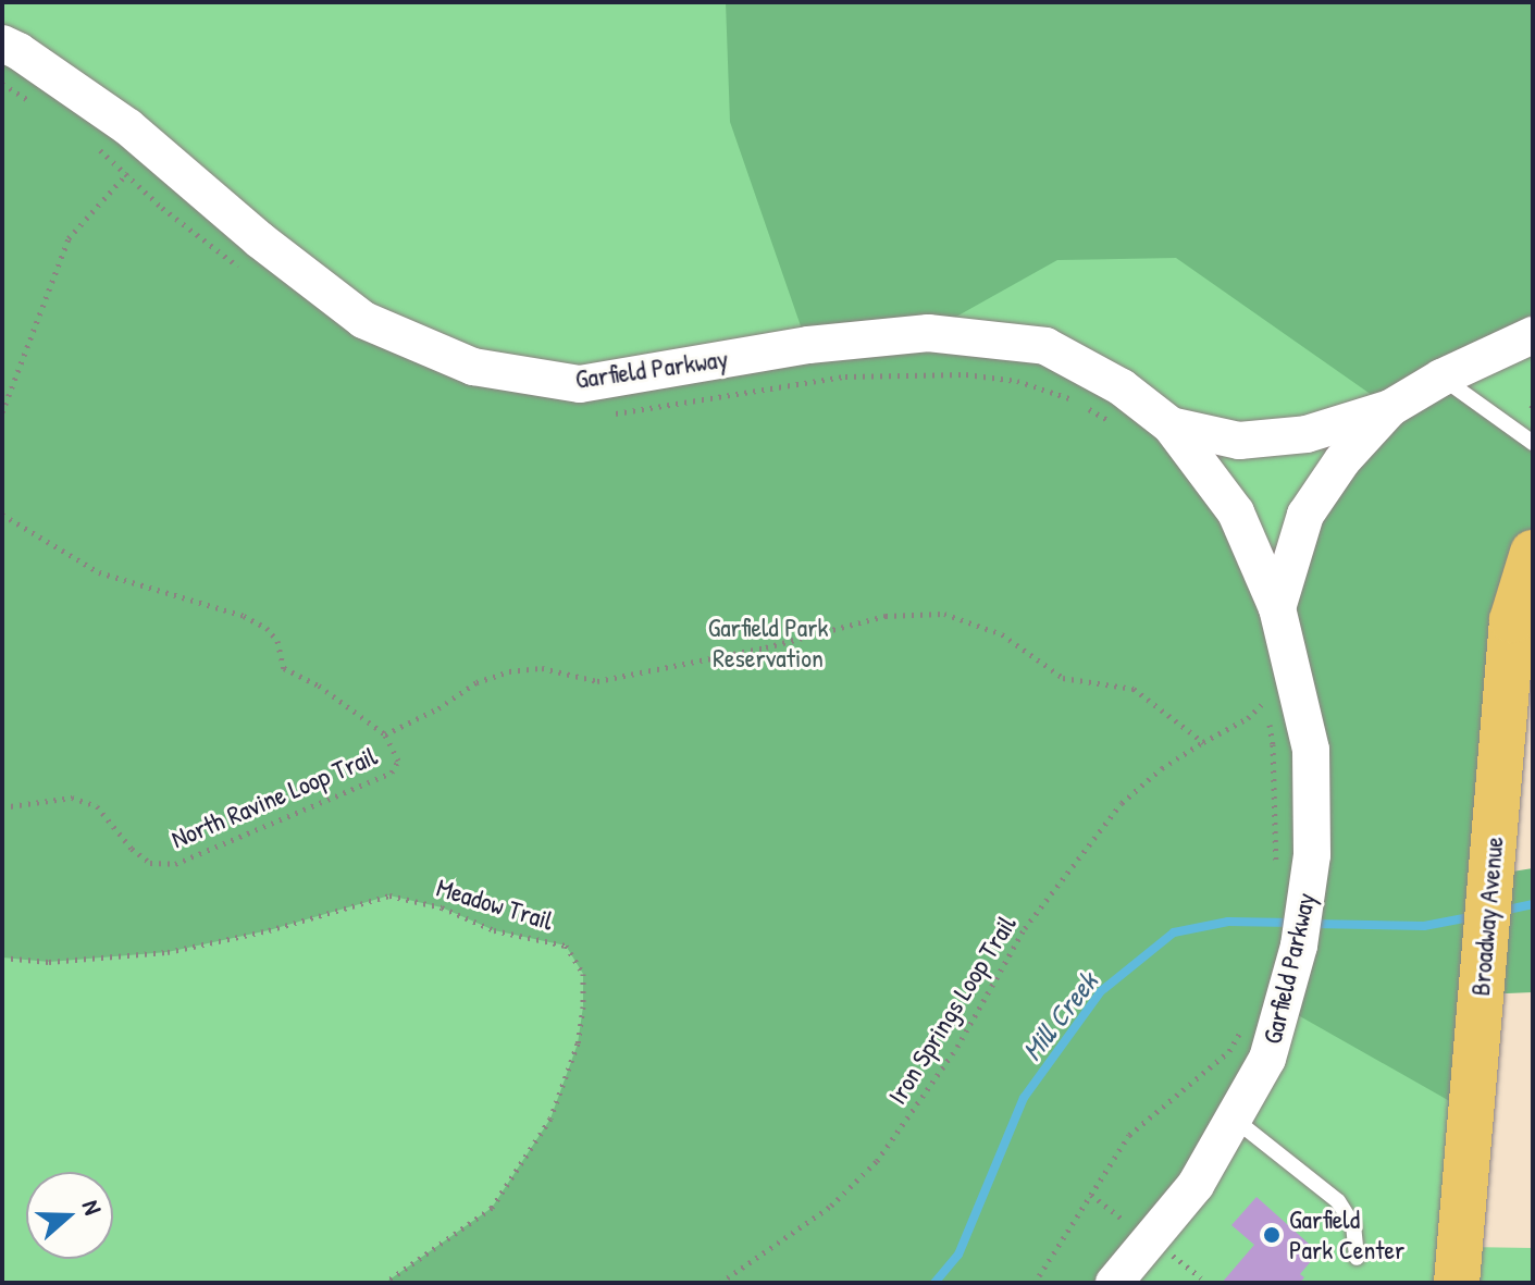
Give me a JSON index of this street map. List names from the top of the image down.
{
  "streets": {
    "main road": ["Broadway Avenue"],
    "street": ["Garfield Parkway"],
    "path": ["North Ravine Loop Trail", "Meadow Trail", "Iron Springs Loop Trail"]
  },
  "crossings": [
    ["North Ravine Loop Trail", "Iron Springs Loop Trail"]
  ],
  "water": ["Mill Creek"],
  "parks": ["Garfield Park Reservation"],
  "places": ["Garfield Park Center"],
  "north": "right"
}
